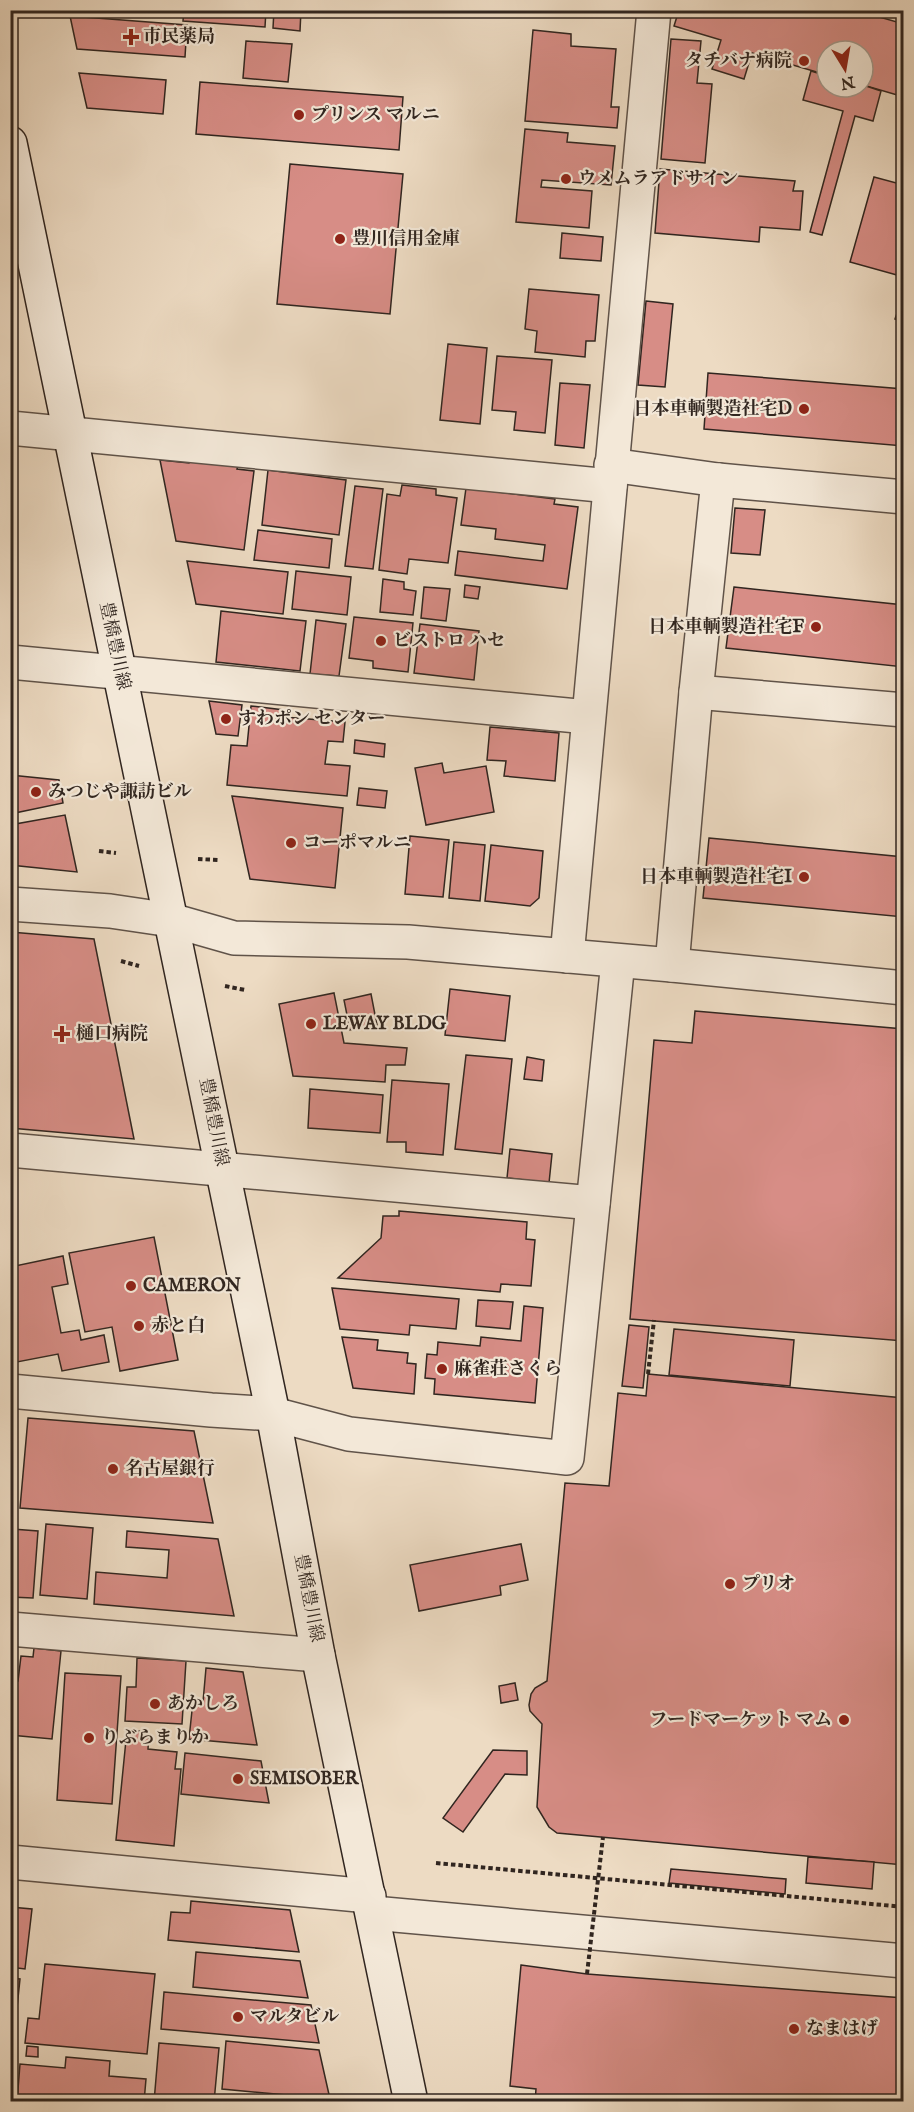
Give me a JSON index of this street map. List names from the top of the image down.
{
  "streets": {
    "street": ["豊橋豊川線"]
  },
  "places": {
    "health": ["市民薬局", "樋口病院"],
    "other": [
      "タチバナ病院",
      "プリンス マルニ",
      "ウメムラアドサイン",
      "豊川信用金庫",
      "日本車輌製造社宅D",
      "日本車輌製造社宅F",
      "ビストロ ハセ",
      "すわポン センター",
      "みつじや諏訪ビル",
      "コーポマルニ",
      "日本車輌製造社宅I",
      "LEWAY BLDG",
      "CAMERON",
      "赤と白",
      "麻雀荘さくら",
      "名古屋銀行",
      "プリオ",
      "あかしろ",
      "フードマーケット マム",
      "りぶらまりか",
      "SEMISOBER",
      "マルタビル",
      "なまはげ"
    ]
  },
  "north": "bottom"
}
